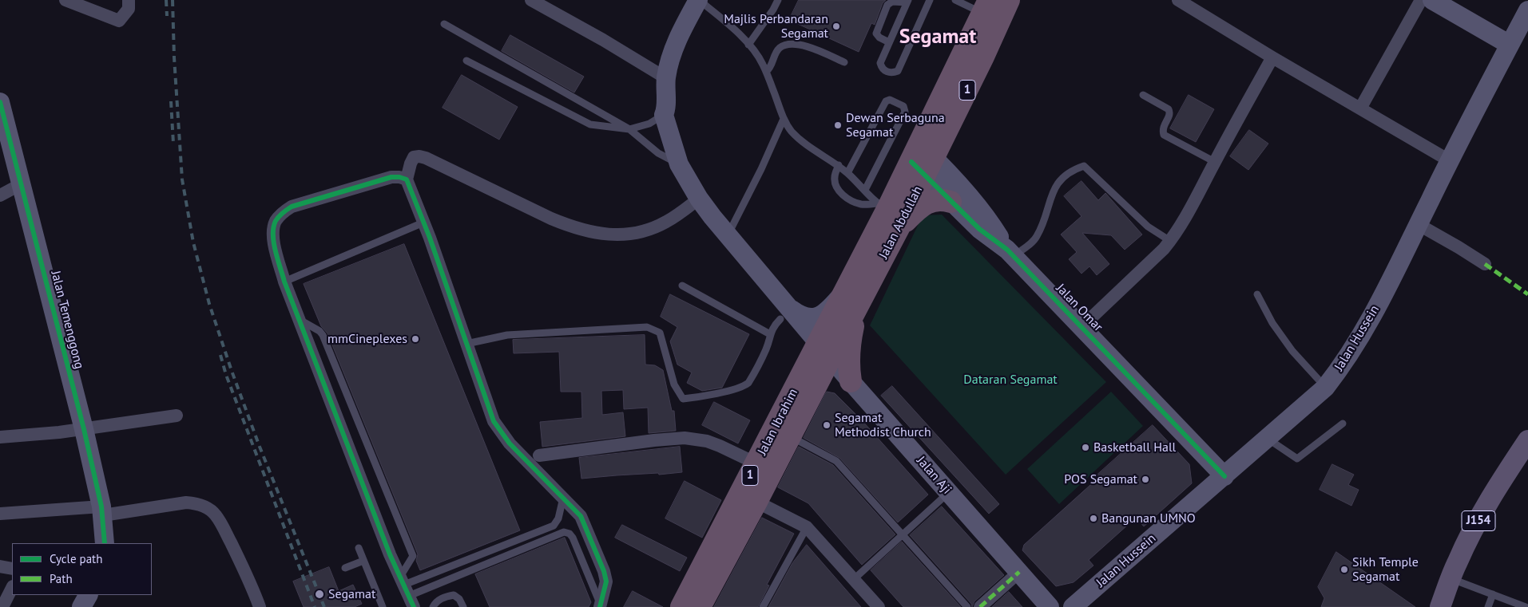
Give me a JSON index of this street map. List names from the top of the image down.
{
  "streets": {
    "highway": ["1", "Jalan Abdullah", "Jalan Ibrahim"],
    "main road": ["J154"],
    "street": [
      "Jalan Omar",
      "Jalan Temenggong",
      "Jalan Hussein",
      "Jalan Aji"
    ]
  },
  "crossings": [
    ["1", "Jalan Abdullah"],
    ["Jalan Abdullah", "Jalan Omar"],
    ["Jalan Abdullah", "Jalan Ibrahim"],
    ["Jalan Abdullah", "Jalan Aji"],
    ["Jalan Omar", "Jalan Hussein"],
    ["Jalan Ibrahim", "Jalan Aji"]
  ],
  "districts": ["Segamat"],
  "parks": ["Dataran Segamat"],
  "places": [
    "Majlis Perbandaran Segamat",
    "Dewan Serbaguna Segamat",
    "mmCineplexes",
    "Segamat Methodist Church",
    "Basketball Hall",
    "POS Segamat",
    "Bangunan UMNO",
    "Sikh Temple Segamat",
    "Segamat"
  ],
  "legend": ["Cycle path", "Path"]
}
